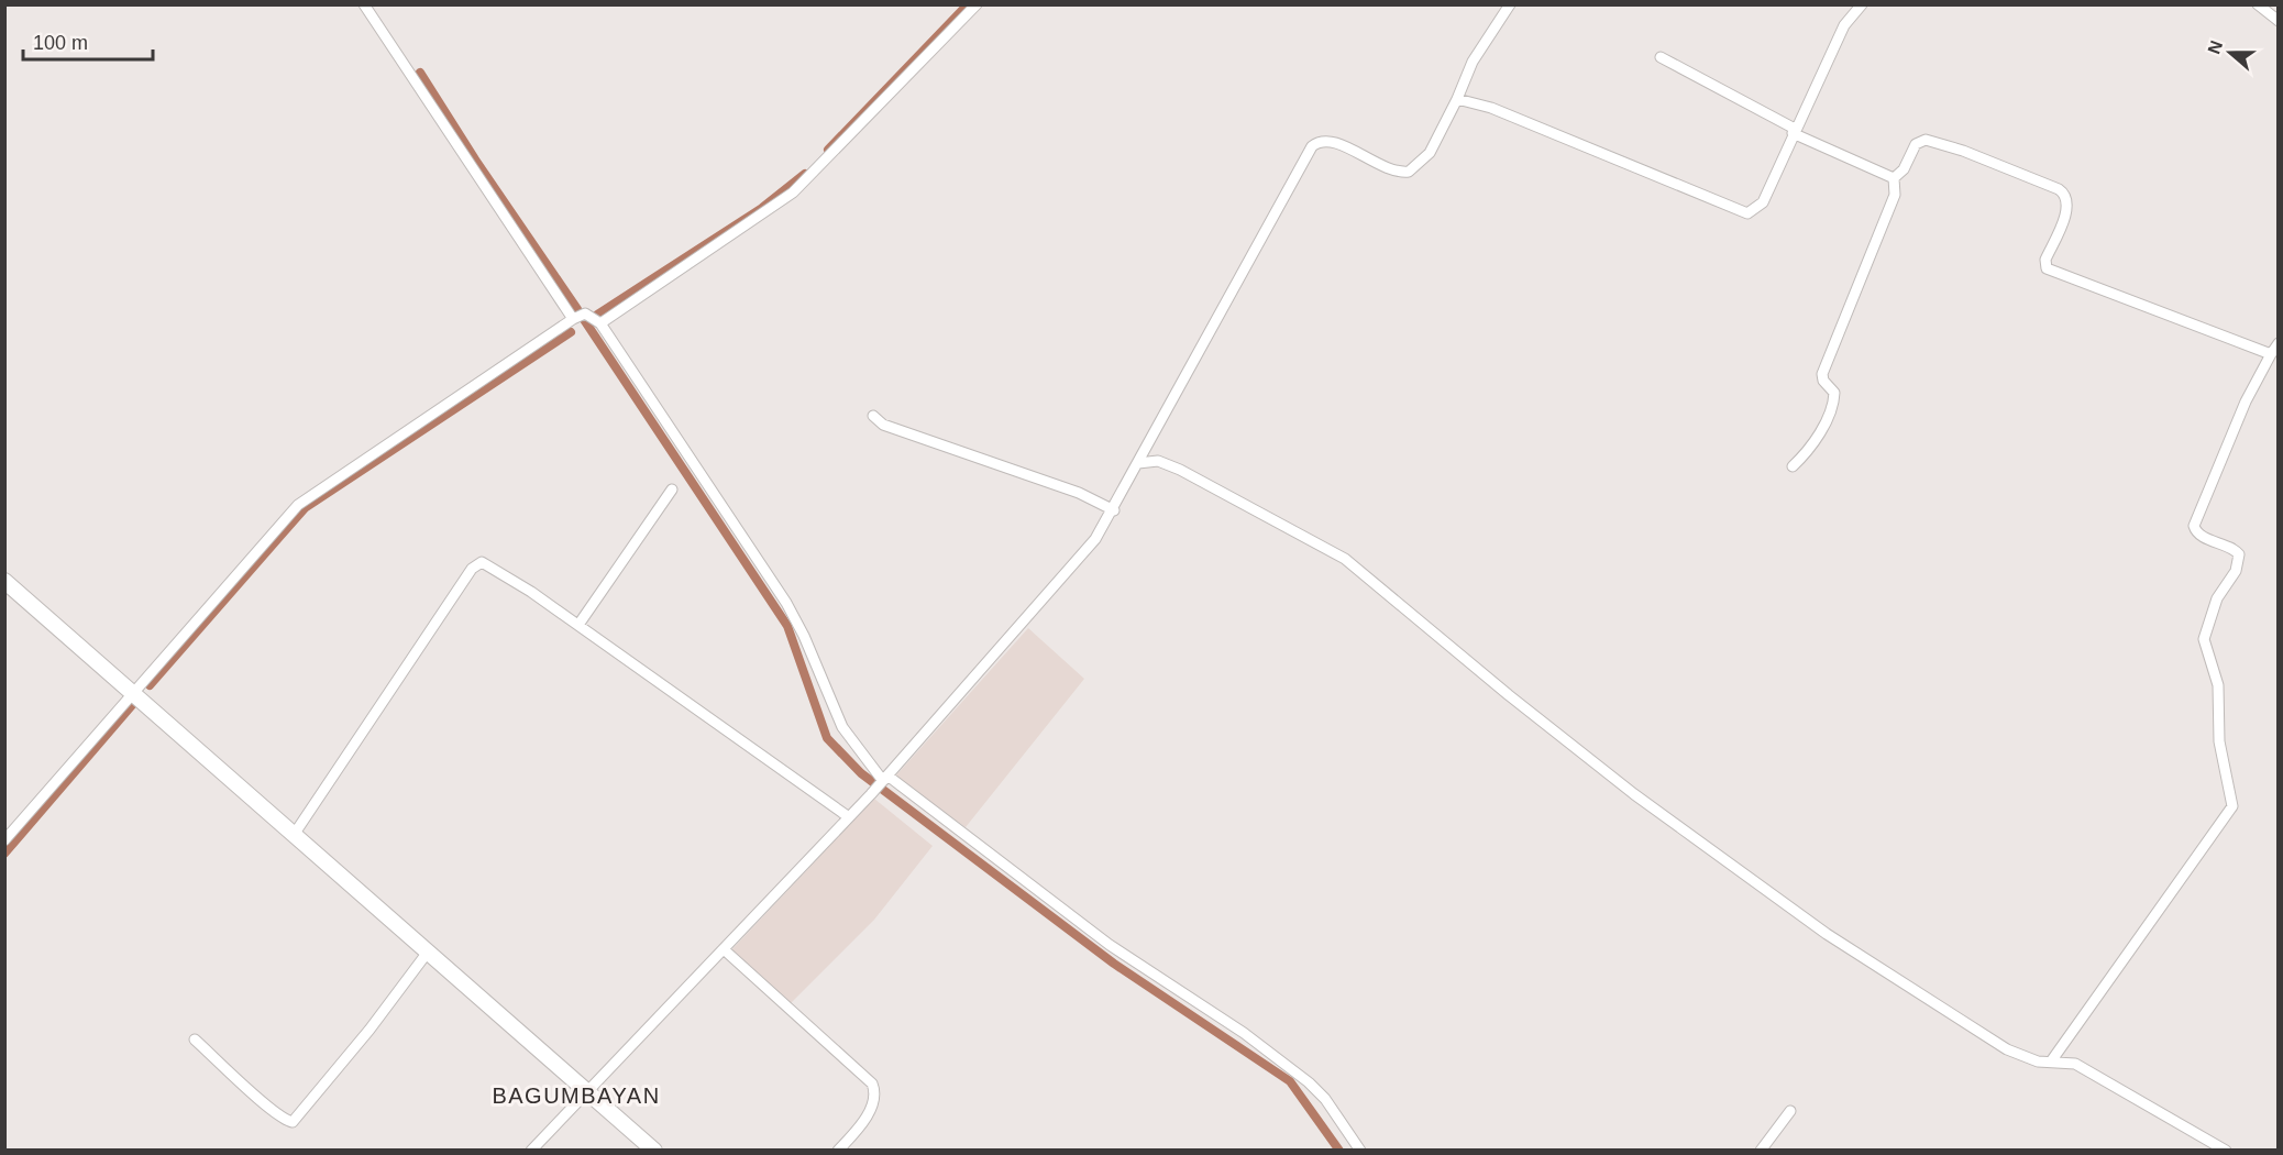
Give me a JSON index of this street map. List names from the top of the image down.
{
  "districts": ["BAGUMBAYAN"],
  "scale_bar": "100 m",
  "north": "left"
}
